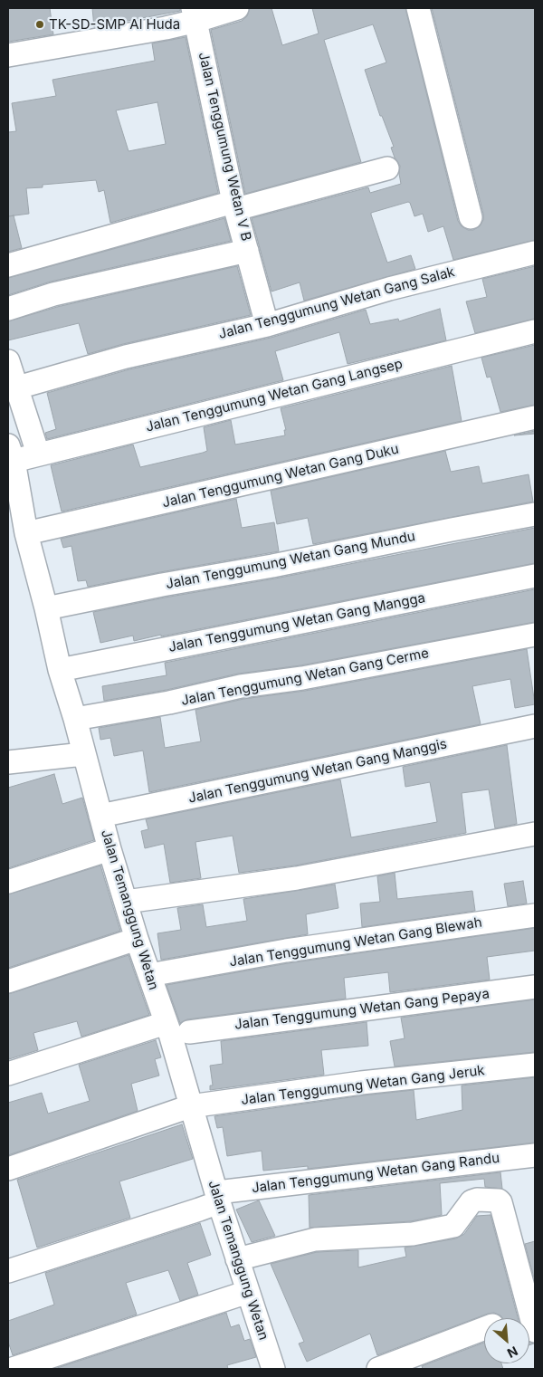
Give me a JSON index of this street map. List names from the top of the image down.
{
  "streets": {
    "street": [
      "Jalan Tenggumung Wetan V B",
      "Jalan Tenggumung Wetan Gang Salak",
      "Jalan Tenggumung Wetan Gang Langsep",
      "Jalan Tenggumung Wetan Gang Duku",
      "Jalan Tenggumung Wetan Gang Mundu",
      "Jalan Tenggumung Wetan Gang Mangga",
      "Jalan Tenggumung Wetan Gang Cerme",
      "Jalan Tenggumung Wetan Gang Manggis",
      "Jalan Temanggung Wetan",
      "Jalan Tenggumung Wetan Gang Blewah",
      "Jalan Tenggumung Wetan Gang Pepaya",
      "Jalan Tenggumung Wetan Gang Jeruk",
      "Jalan Tenggumung Wetan Gang Randu"
    ]
  },
  "crossings": [
    ["Jalan Tenggumung Wetan V B", "Jalan Tenggumung Wetan Gang Salak"],
    ["Jalan Tenggumung Wetan Gang Langsep", "Jalan Temanggung Wetan"],
    ["Jalan Tenggumung Wetan Gang Duku", "Jalan Temanggung Wetan"],
    ["Jalan Tenggumung Wetan Gang Mundu", "Jalan Temanggung Wetan"],
    ["Jalan Tenggumung Wetan Gang Mangga", "Jalan Temanggung Wetan"],
    ["Jalan Tenggumung Wetan Gang Cerme", "Jalan Temanggung Wetan"],
    ["Jalan Tenggumung Wetan Gang Manggis", "Jalan Temanggung Wetan"],
    ["Jalan Temanggung Wetan", "Jalan Tenggumung Wetan Gang Blewah"],
    ["Jalan Temanggung Wetan", "Jalan Tenggumung Wetan Gang Pepaya"],
    ["Jalan Temanggung Wetan", "Jalan Tenggumung Wetan Gang Jeruk"],
    ["Jalan Temanggung Wetan", "Jalan Tenggumung Wetan Gang Randu"]
  ],
  "places": ["TK-SD-SMP Al Huda"],
  "north": "bottom right"
}
